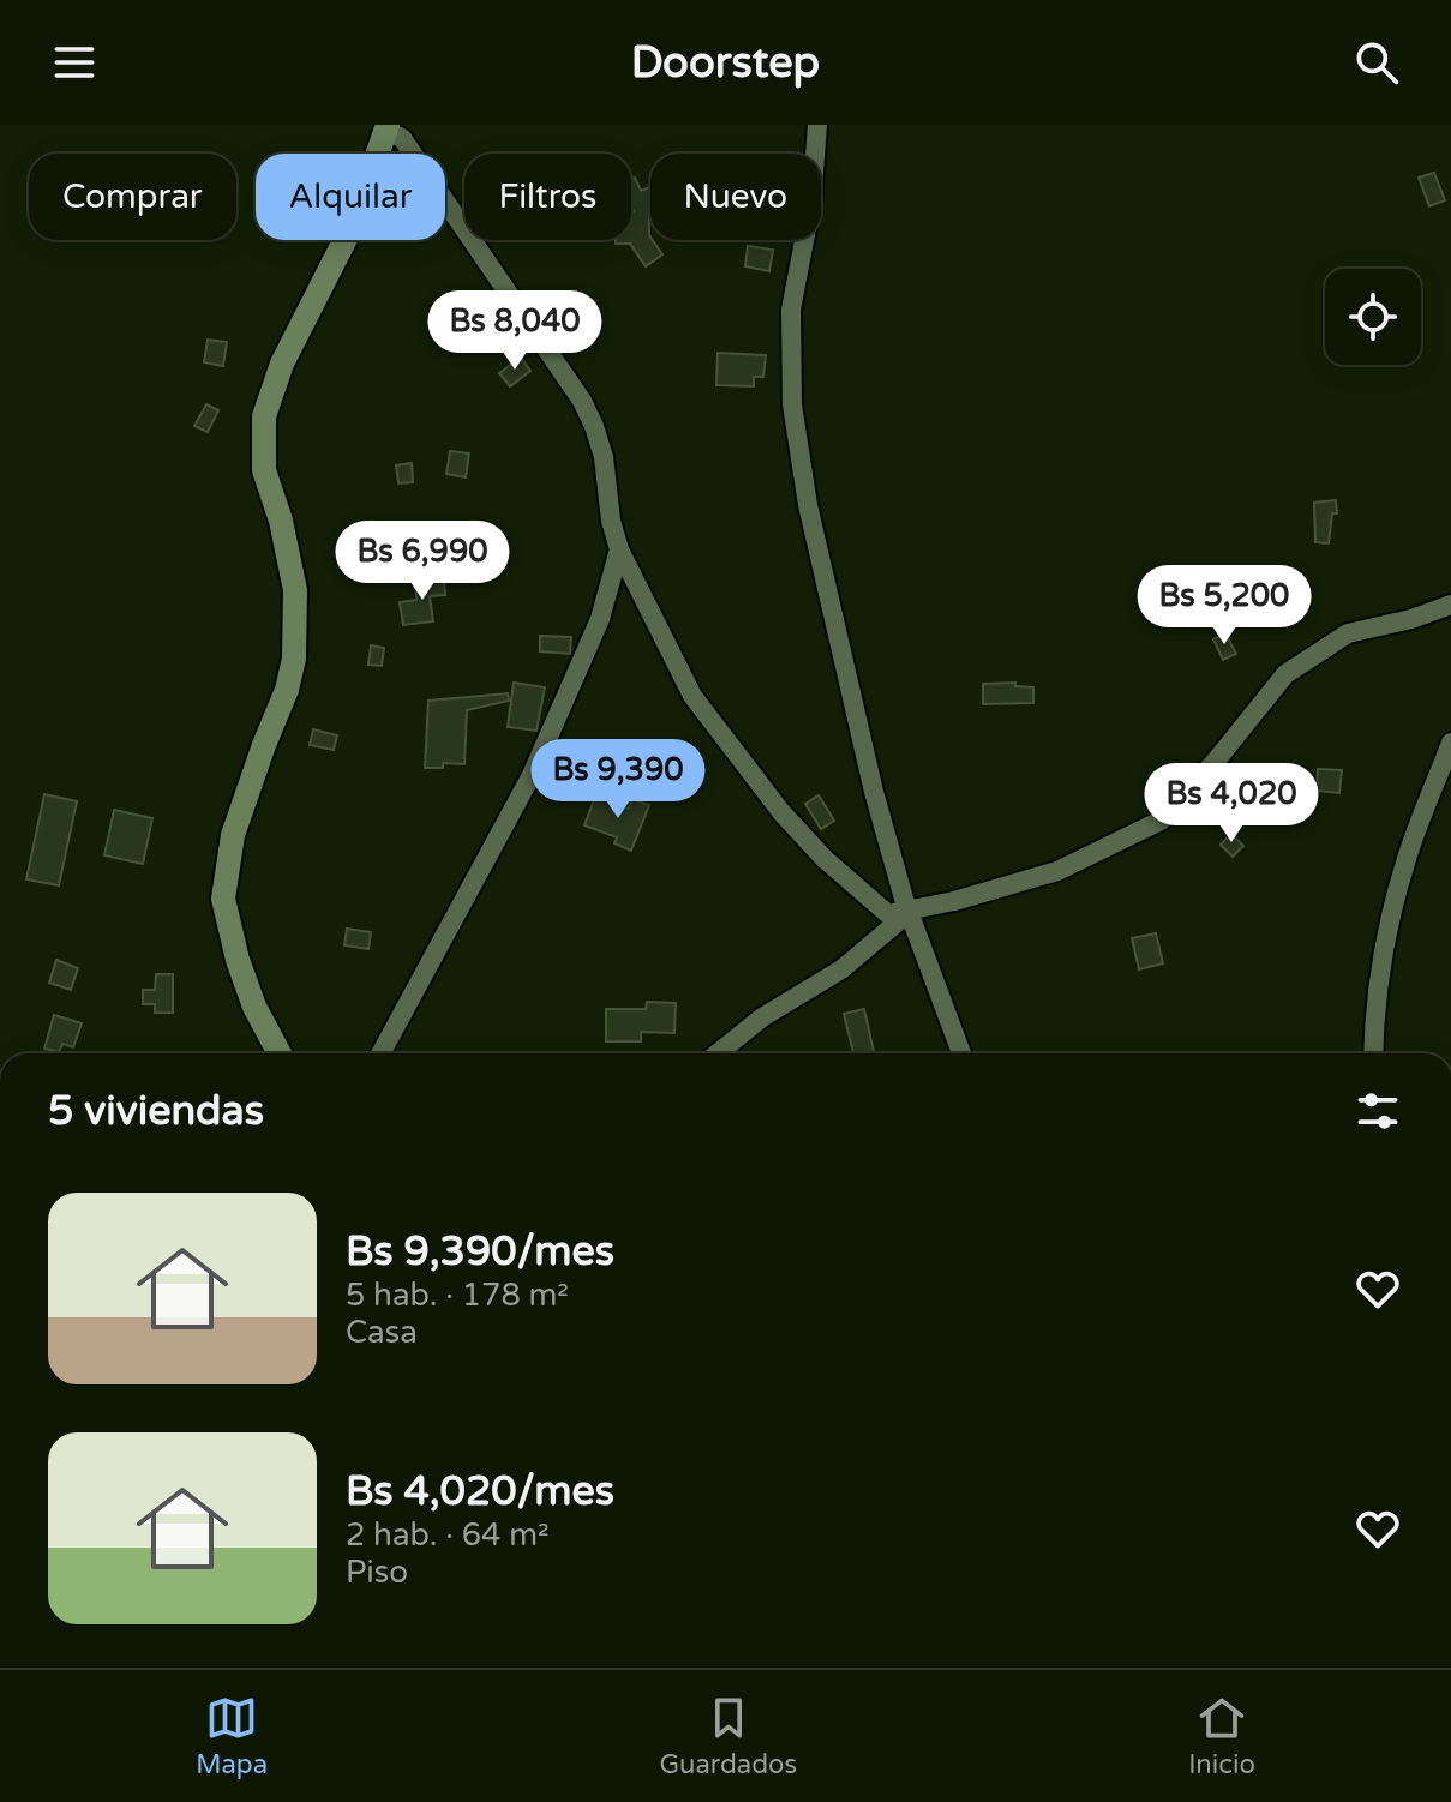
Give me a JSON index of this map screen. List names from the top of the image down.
{
  "page": {
    "header": "Doorstep",
    "chip": [
      "Comprar",
      "Alquilar",
      "Filtros",
      "Nuevo"
    ],
    "price": [
      "Bs 8,040",
      "Bs 6,990",
      "Bs 5,200",
      "Bs 9,390",
      "Bs 4,020"
    ],
    "heading": "5 viviendas",
    "list": [
      {
        "name": "Bs 9,390/mes",
        "note": "5 hab. · 178 m² · Casa"
      },
      {
        "name": "Bs 4,020/mes",
        "note": "2 hab. · 64 m² · Piso"
      }
    ],
    "tabs": ["Mapa", "Guardados", "Inicio"]
  }
}
